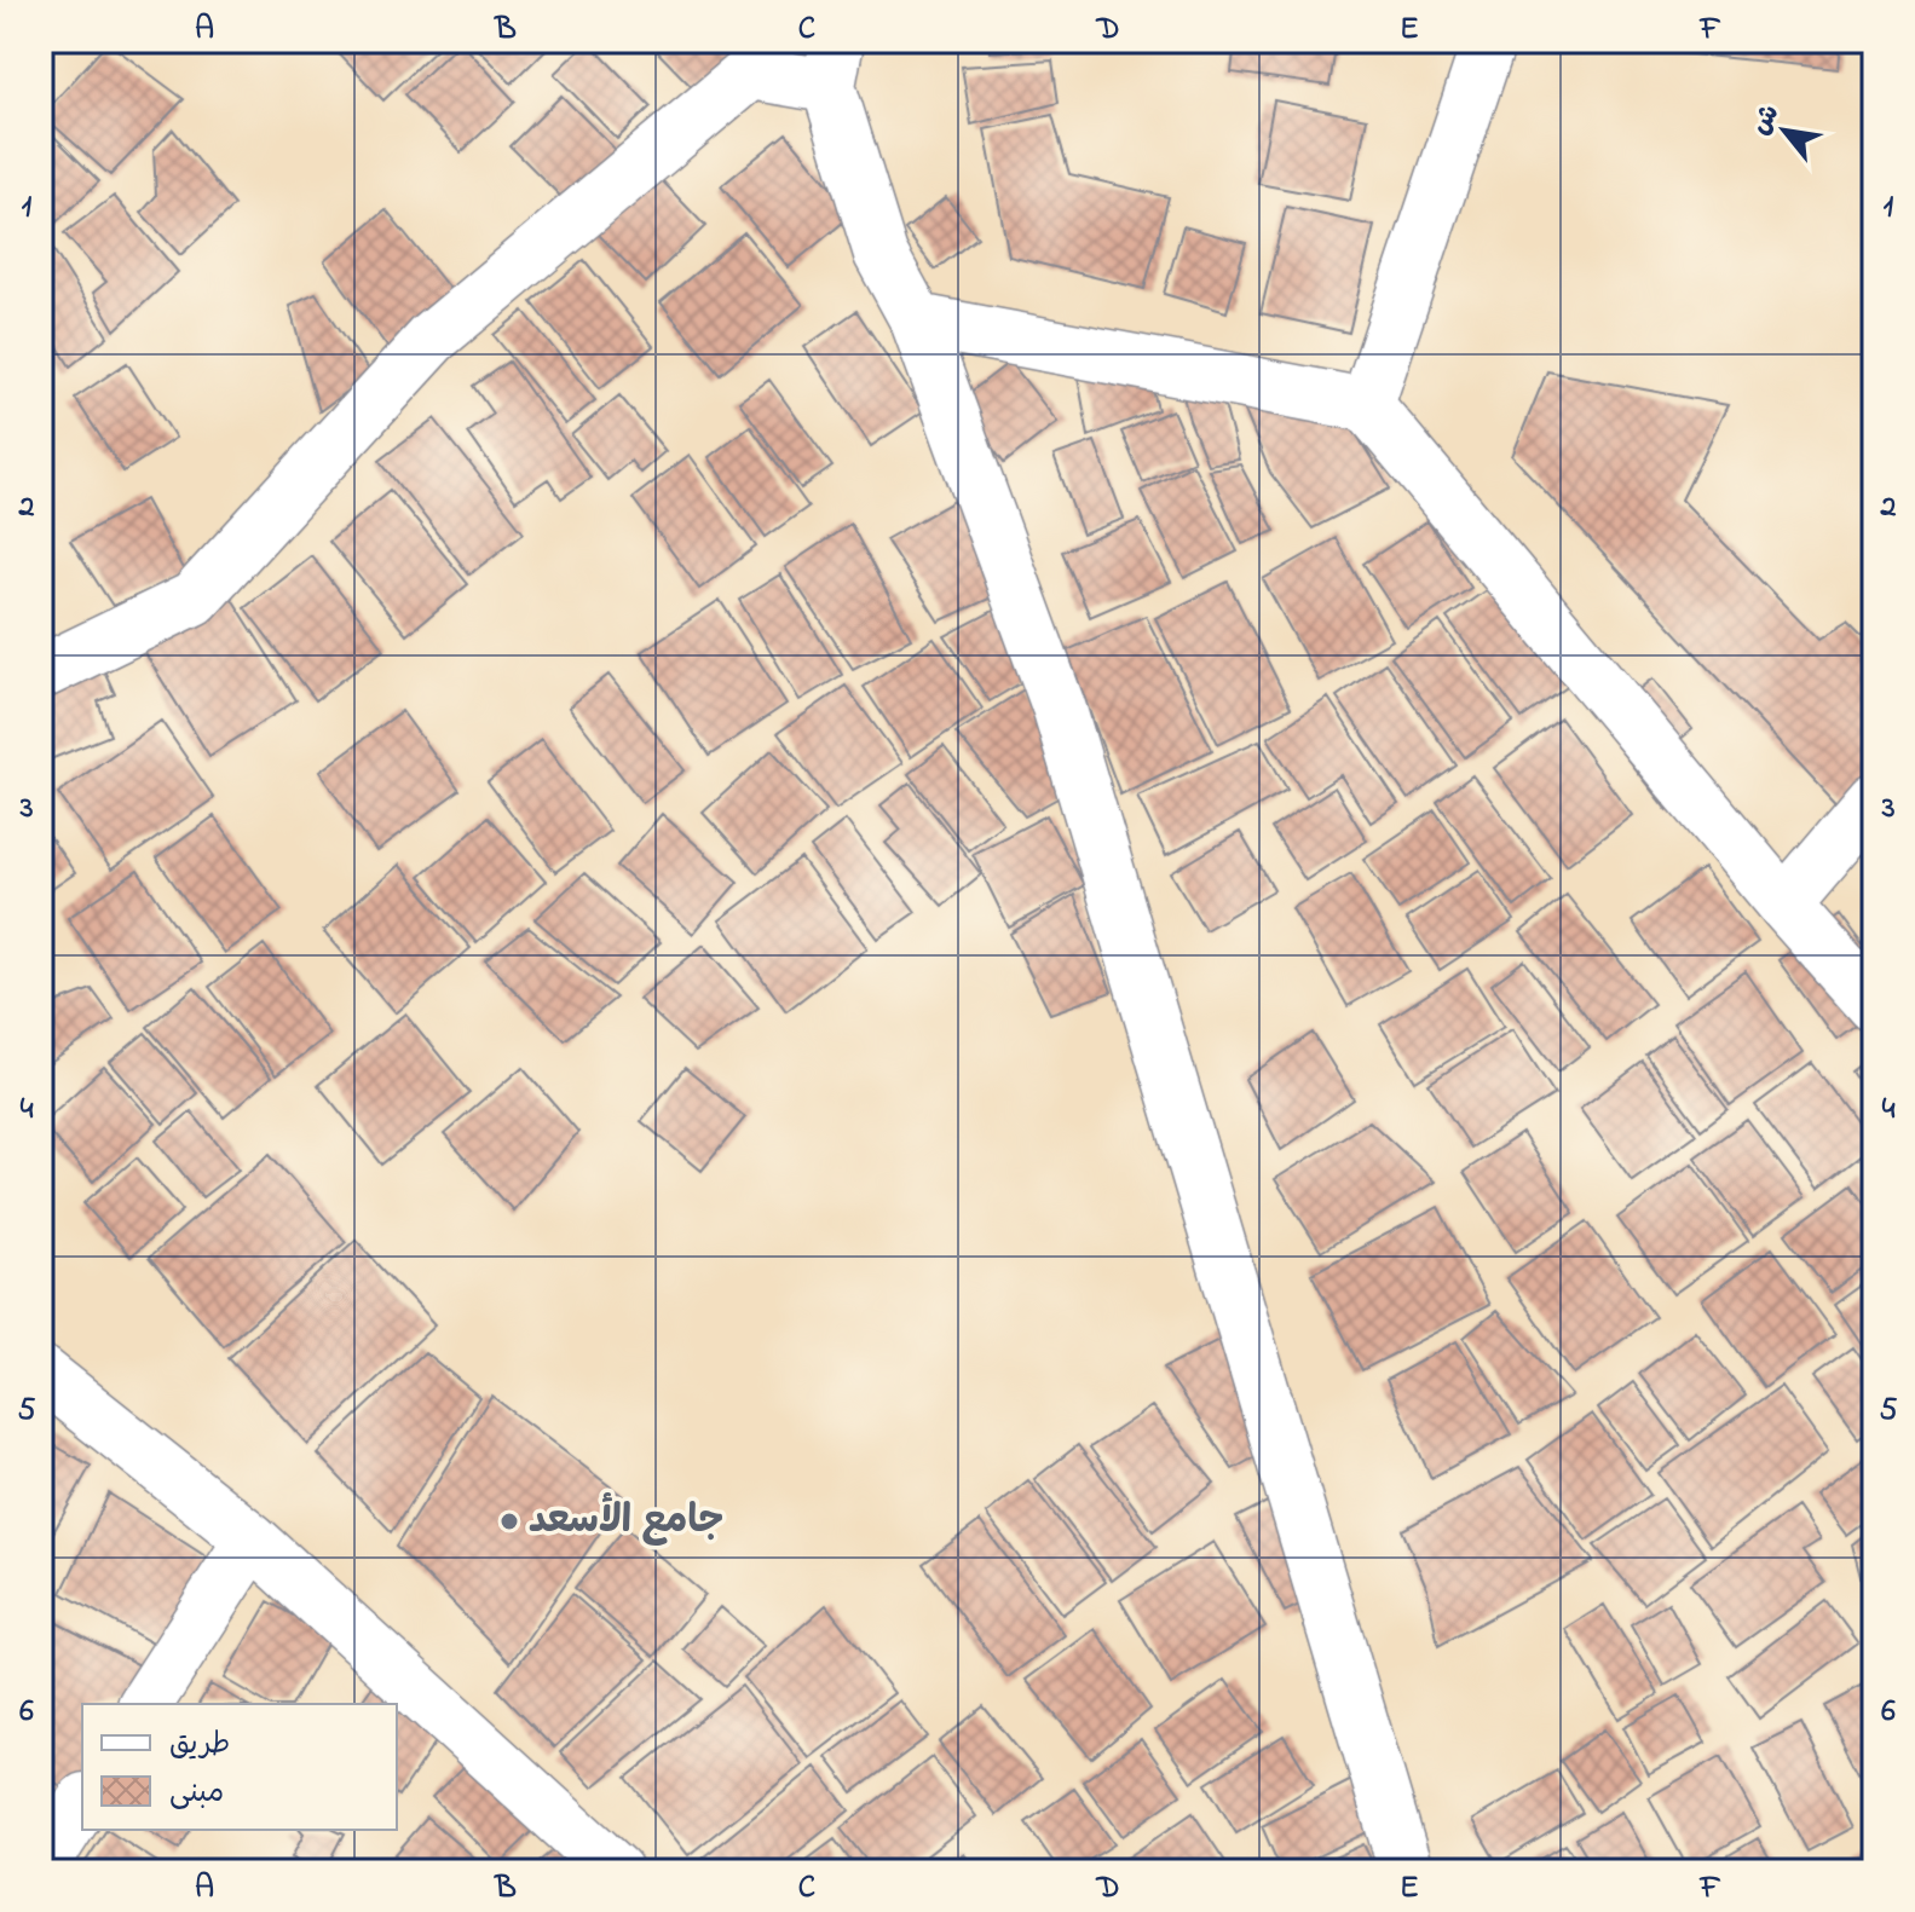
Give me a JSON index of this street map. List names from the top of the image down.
{
  "places": ["جامع الأسعد"],
  "legend": ["طريق", "مبنى"],
  "north": "top left",
  "grid": {
    "columns": [
      "A",
      "B",
      "C",
      "D",
      "E",
      "F"
    ],
    "rows": [
      "1",
      "2",
      "3",
      "4",
      "5",
      "6"
    ]
  }
}
